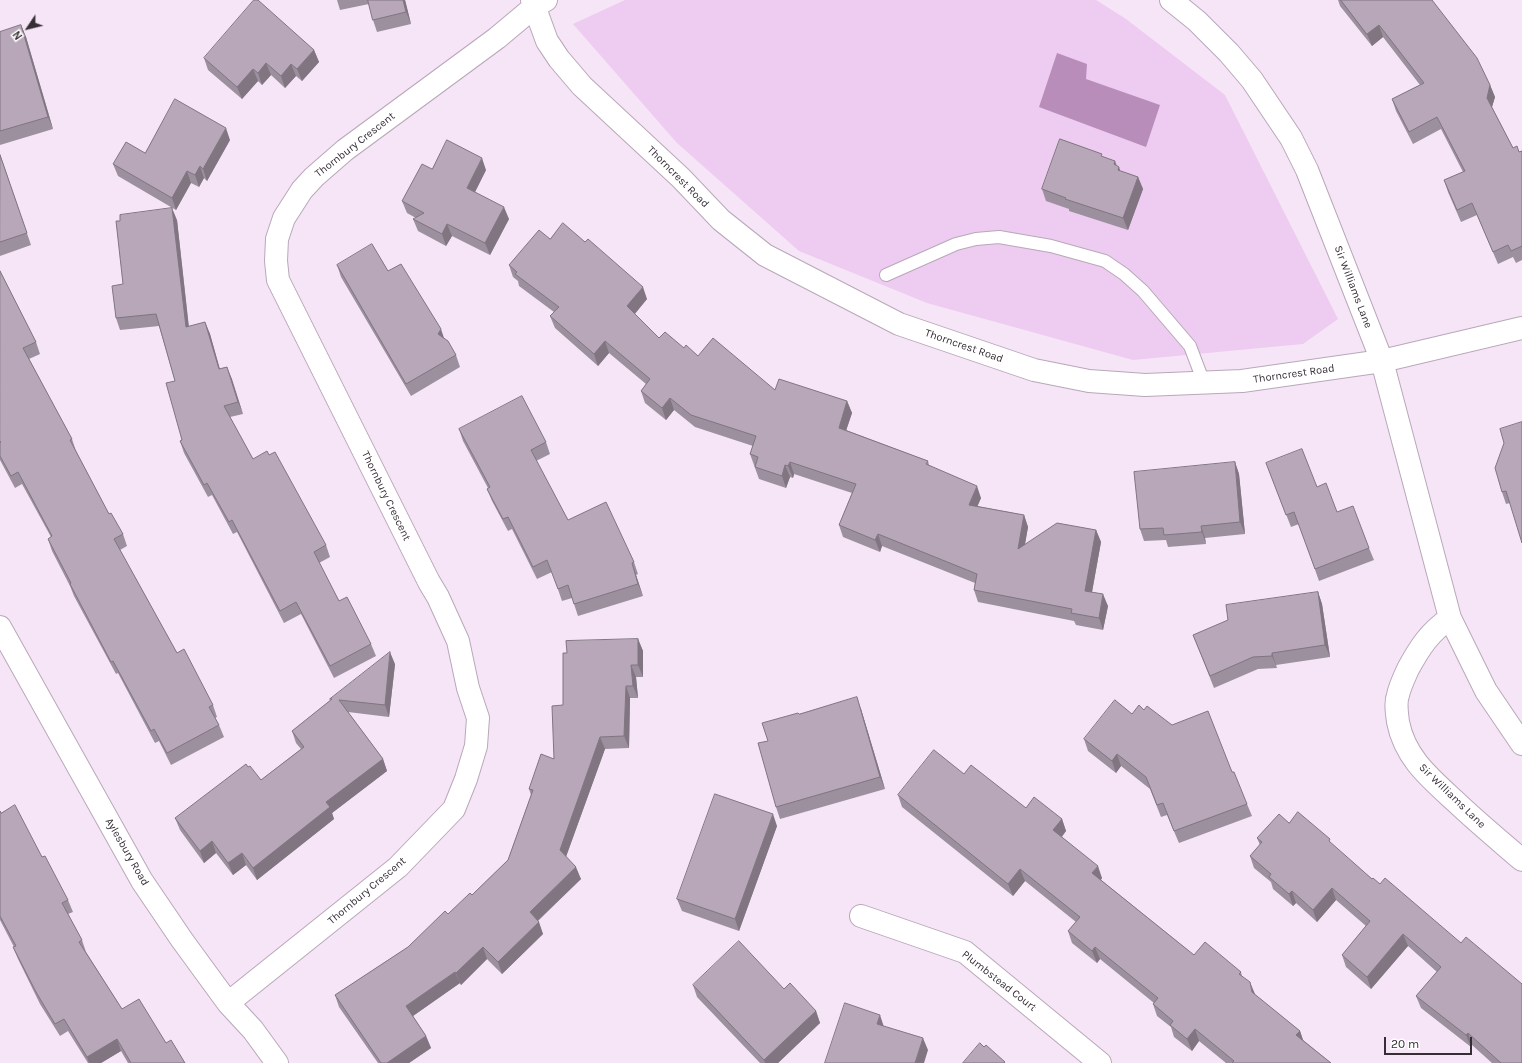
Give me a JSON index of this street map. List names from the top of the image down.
{
  "streets": {
    "street": [
      "Thornbury Crescent",
      "Thorncrest Road",
      "Sir Williams Lane",
      "Aylesbury Road",
      "Plumbstead Court"
    ]
  },
  "crossings": [
    ["Thornbury Crescent", "Thorncrest Road"],
    ["Thornbury Crescent", "Aylesbury Road"],
    ["Thorncrest Road", "Sir Williams Lane"]
  ],
  "scale_bar": "20 m",
  "north": "bottom left"
}
